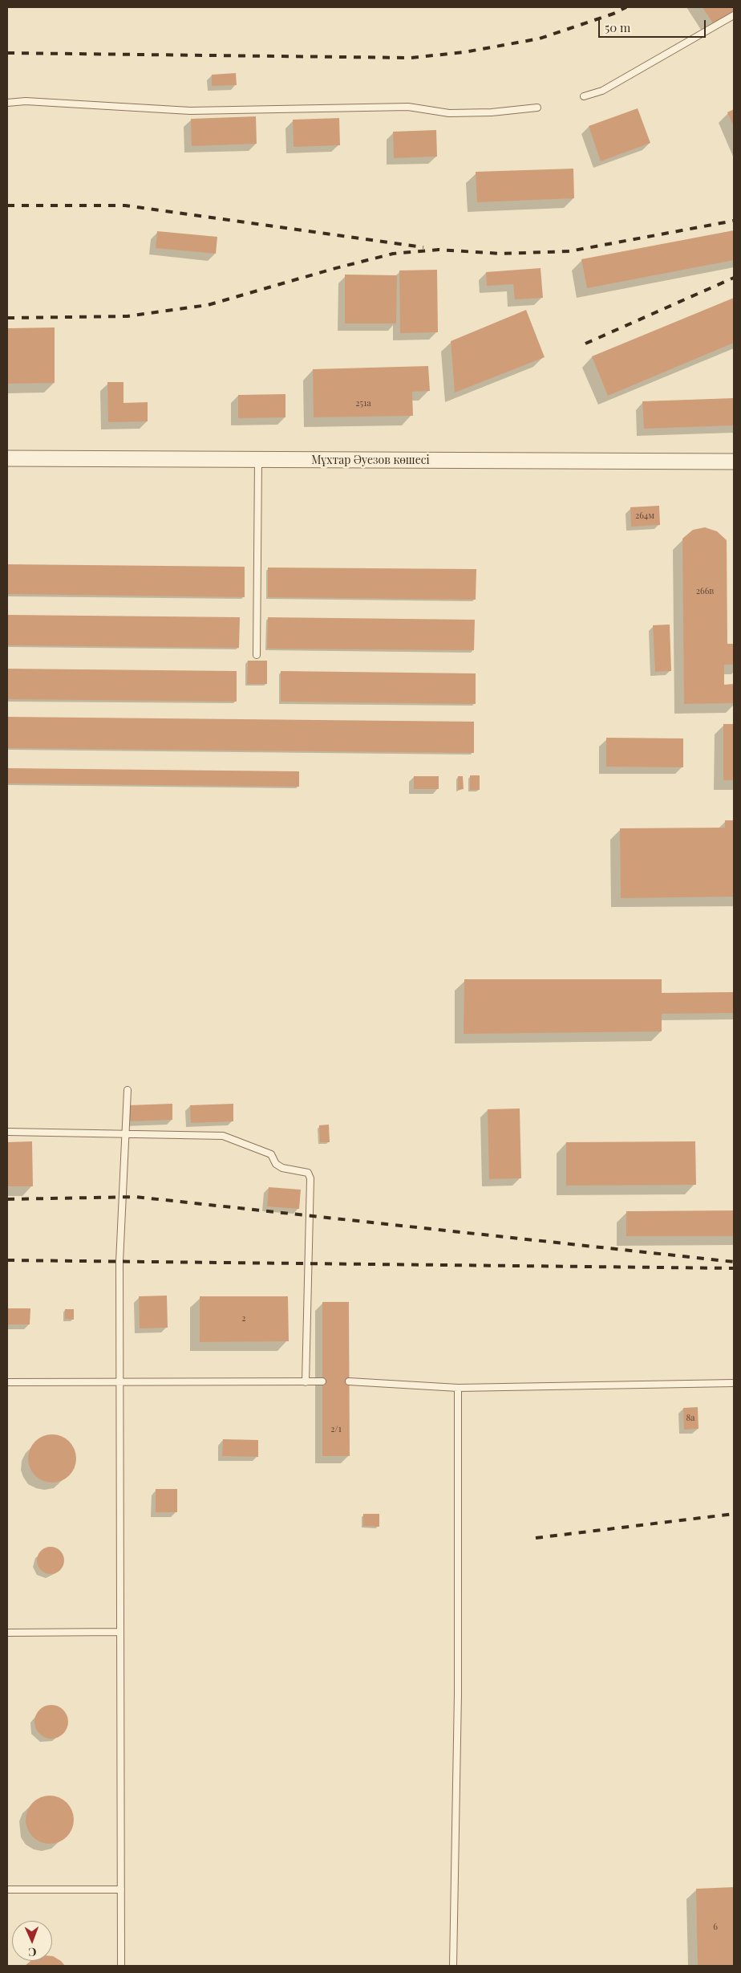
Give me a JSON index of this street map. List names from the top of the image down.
{
  "streets": {
    "street": ["Мұхтар Әуезов көшесі"]
  },
  "house_numbers": [
    "251а",
    "264м",
    "266в",
    "2",
    "8а",
    "2/1",
    "6"
  ],
  "scale_bar": "50 m",
  "north": "bottom"
}
